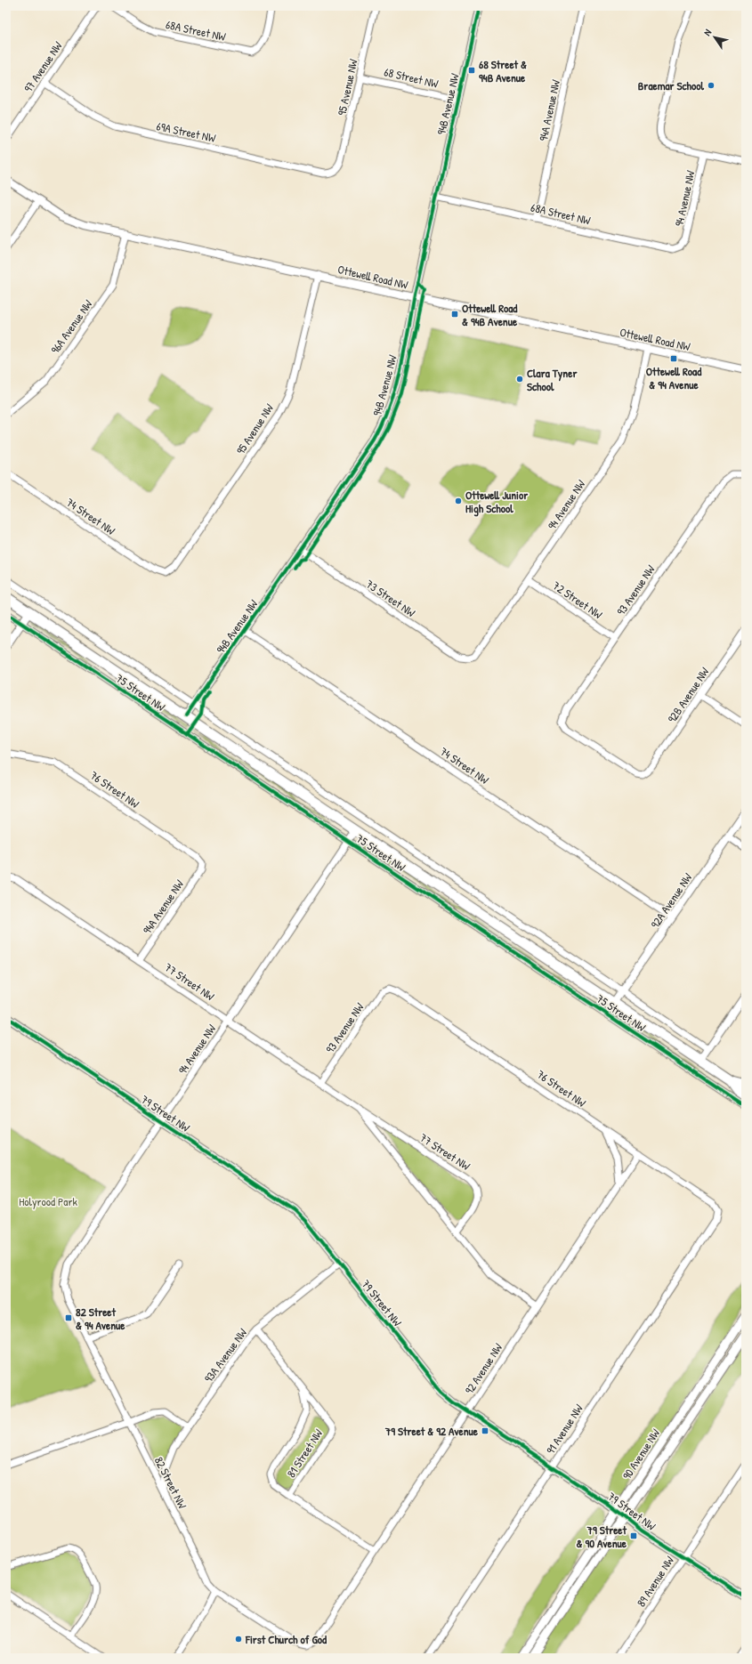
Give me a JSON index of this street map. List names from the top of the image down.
{
  "streets": {
    "main road": ["75 Street NW", "90 Avenue NW"],
    "street": [
      "68A Street NW",
      "97 Avenue NW",
      "68 Street NW",
      "95 Avenue NW",
      "94B Avenue NW",
      "94A Avenue NW",
      "69A Street NW",
      "94 Avenue NW",
      "Ottewell Road NW",
      "96A Avenue NW",
      "74 Street NW",
      "93 Avenue NW",
      "73 Street NW",
      "72 Street NW",
      "92B Avenue NW",
      "76 Street NW",
      "92A Avenue NW",
      "77 Street NW",
      "79 Street NW",
      "93A Avenue NW",
      "92 Avenue NW",
      "91 Avenue NW",
      "81 Street NW",
      "82 Street NW",
      "89 Avenue NW"
    ]
  },
  "crossings": [
    ["68A Street NW", "94B Avenue NW"],
    ["68A Street NW", "94A Avenue NW"],
    ["68A Street NW", "94 Avenue NW"],
    ["97 Avenue NW", "69A Street NW"],
    ["68 Street NW", "95 Avenue NW"],
    ["68 Street NW", "94B Avenue NW"],
    ["95 Avenue NW", "69A Street NW"],
    ["95 Avenue NW", "Ottewell Road NW"],
    ["95 Avenue NW", "74 Street NW"],
    ["94B Avenue NW", "Ottewell Road NW"],
    ["94B Avenue NW", "74 Street NW"],
    ["94B Avenue NW", "73 Street NW"],
    ["94B Avenue NW", "75 Street NW"],
    ["94A Avenue NW", "76 Street NW"],
    ["94A Avenue NW", "77 Street NW"],
    ["94 Avenue NW", "Ottewell Road NW"],
    ["94 Avenue NW", "73 Street NW"],
    ["94 Avenue NW", "72 Street NW"],
    ["94 Avenue NW", "75 Street NW"],
    ["94 Avenue NW", "77 Street NW"],
    ["94 Avenue NW", "79 Street NW"],
    ["94 Avenue NW", "82 Street NW"],
    ["Ottewell Road NW", "96A Avenue NW"],
    ["74 Street NW", "92A Avenue NW"],
    ["93 Avenue NW", "72 Street NW"],
    ["93 Avenue NW", "92B Avenue NW"],
    ["93 Avenue NW", "76 Street NW"],
    ["93 Avenue NW", "77 Street NW"],
    ["75 Street NW", "92A Avenue NW"],
    ["76 Street NW", "92 Avenue NW"],
    ["76 Street NW", "91 Avenue NW"],
    ["77 Street NW", "92 Avenue NW"],
    ["79 Street NW", "93A Avenue NW"],
    ["79 Street NW", "92 Avenue NW"],
    ["79 Street NW", "91 Avenue NW"],
    ["79 Street NW", "90 Avenue NW"],
    ["79 Street NW", "89 Avenue NW"],
    ["93A Avenue NW", "81 Street NW"],
    ["93A Avenue NW", "82 Street NW"],
    ["92 Avenue NW", "81 Street NW"],
    ["92 Avenue NW", "82 Street NW"]
  ],
  "parks": ["Holyrood Park"],
  "places": {
    "transit": [
      "68 Street & 94B Avenue",
      "Ottewell Road & 94B Avenue",
      "Ottewell Road & 94 Avenue",
      "82 Street & 94 Avenue",
      "79 Street & 92 Avenue",
      "79 Street & 90 Avenue"
    ],
    "other": [
      "Braemar School",
      "Clara Tyner School",
      "Ottewell Junior High School",
      "First Church of God"
    ]
  },
  "north": "top left"
}
